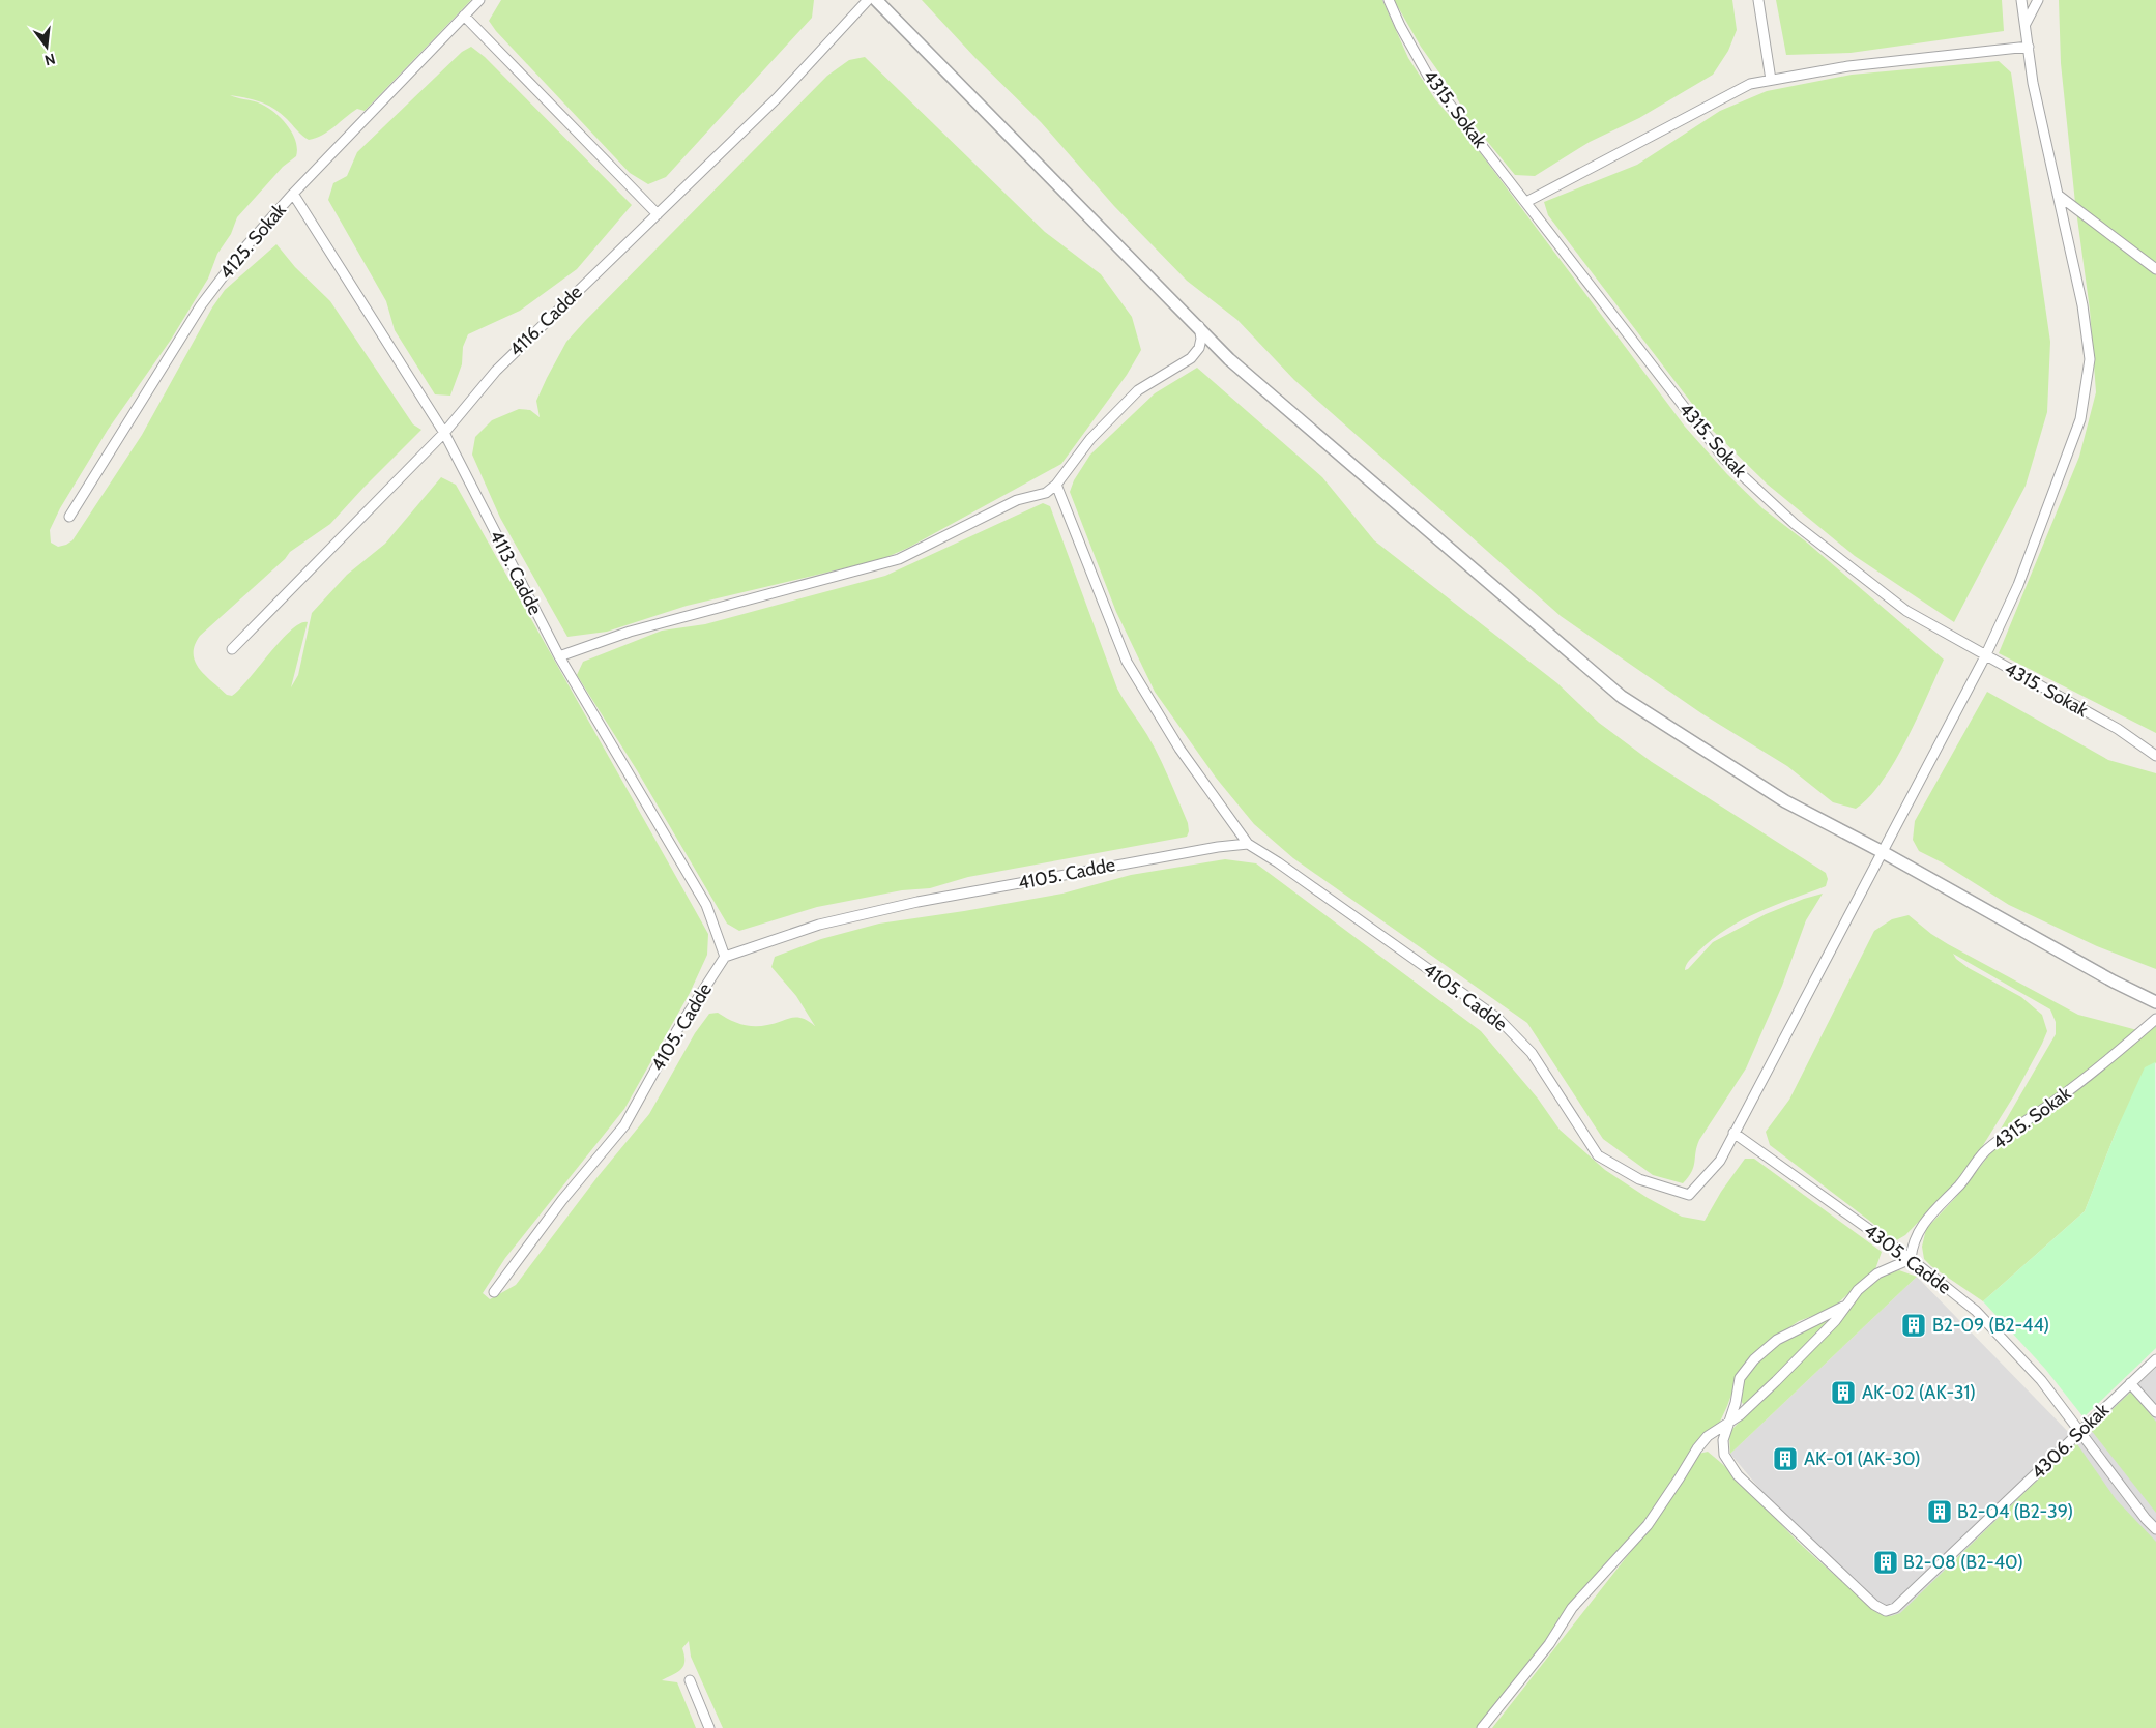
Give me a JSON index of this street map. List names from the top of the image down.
{
  "streets": {
    "street": [
      "4315. Sokak",
      "4125. Sokak",
      "4116. Cadde",
      "4113. Cadde",
      "4105. Cadde",
      "4305. Cadde",
      "4306. Sokak"
    ]
  },
  "crossings": [
    ["4315. Sokak", "4305. Cadde"],
    ["4125. Sokak", "4113. Cadde"],
    ["4116. Cadde", "4113. Cadde"],
    ["4113. Cadde", "4105. Cadde"],
    ["4105. Cadde", "4305. Cadde"],
    ["4305. Cadde", "4306. Sokak"]
  ],
  "places": {
    "building": [
      "B2-09 (B2-44)",
      "AK-02 (AK-31)",
      "AK-01 (AK-30)",
      "B2-04 (B2-39)",
      "B2-08 (B2-40)"
    ]
  },
  "north": "bottom"
}
